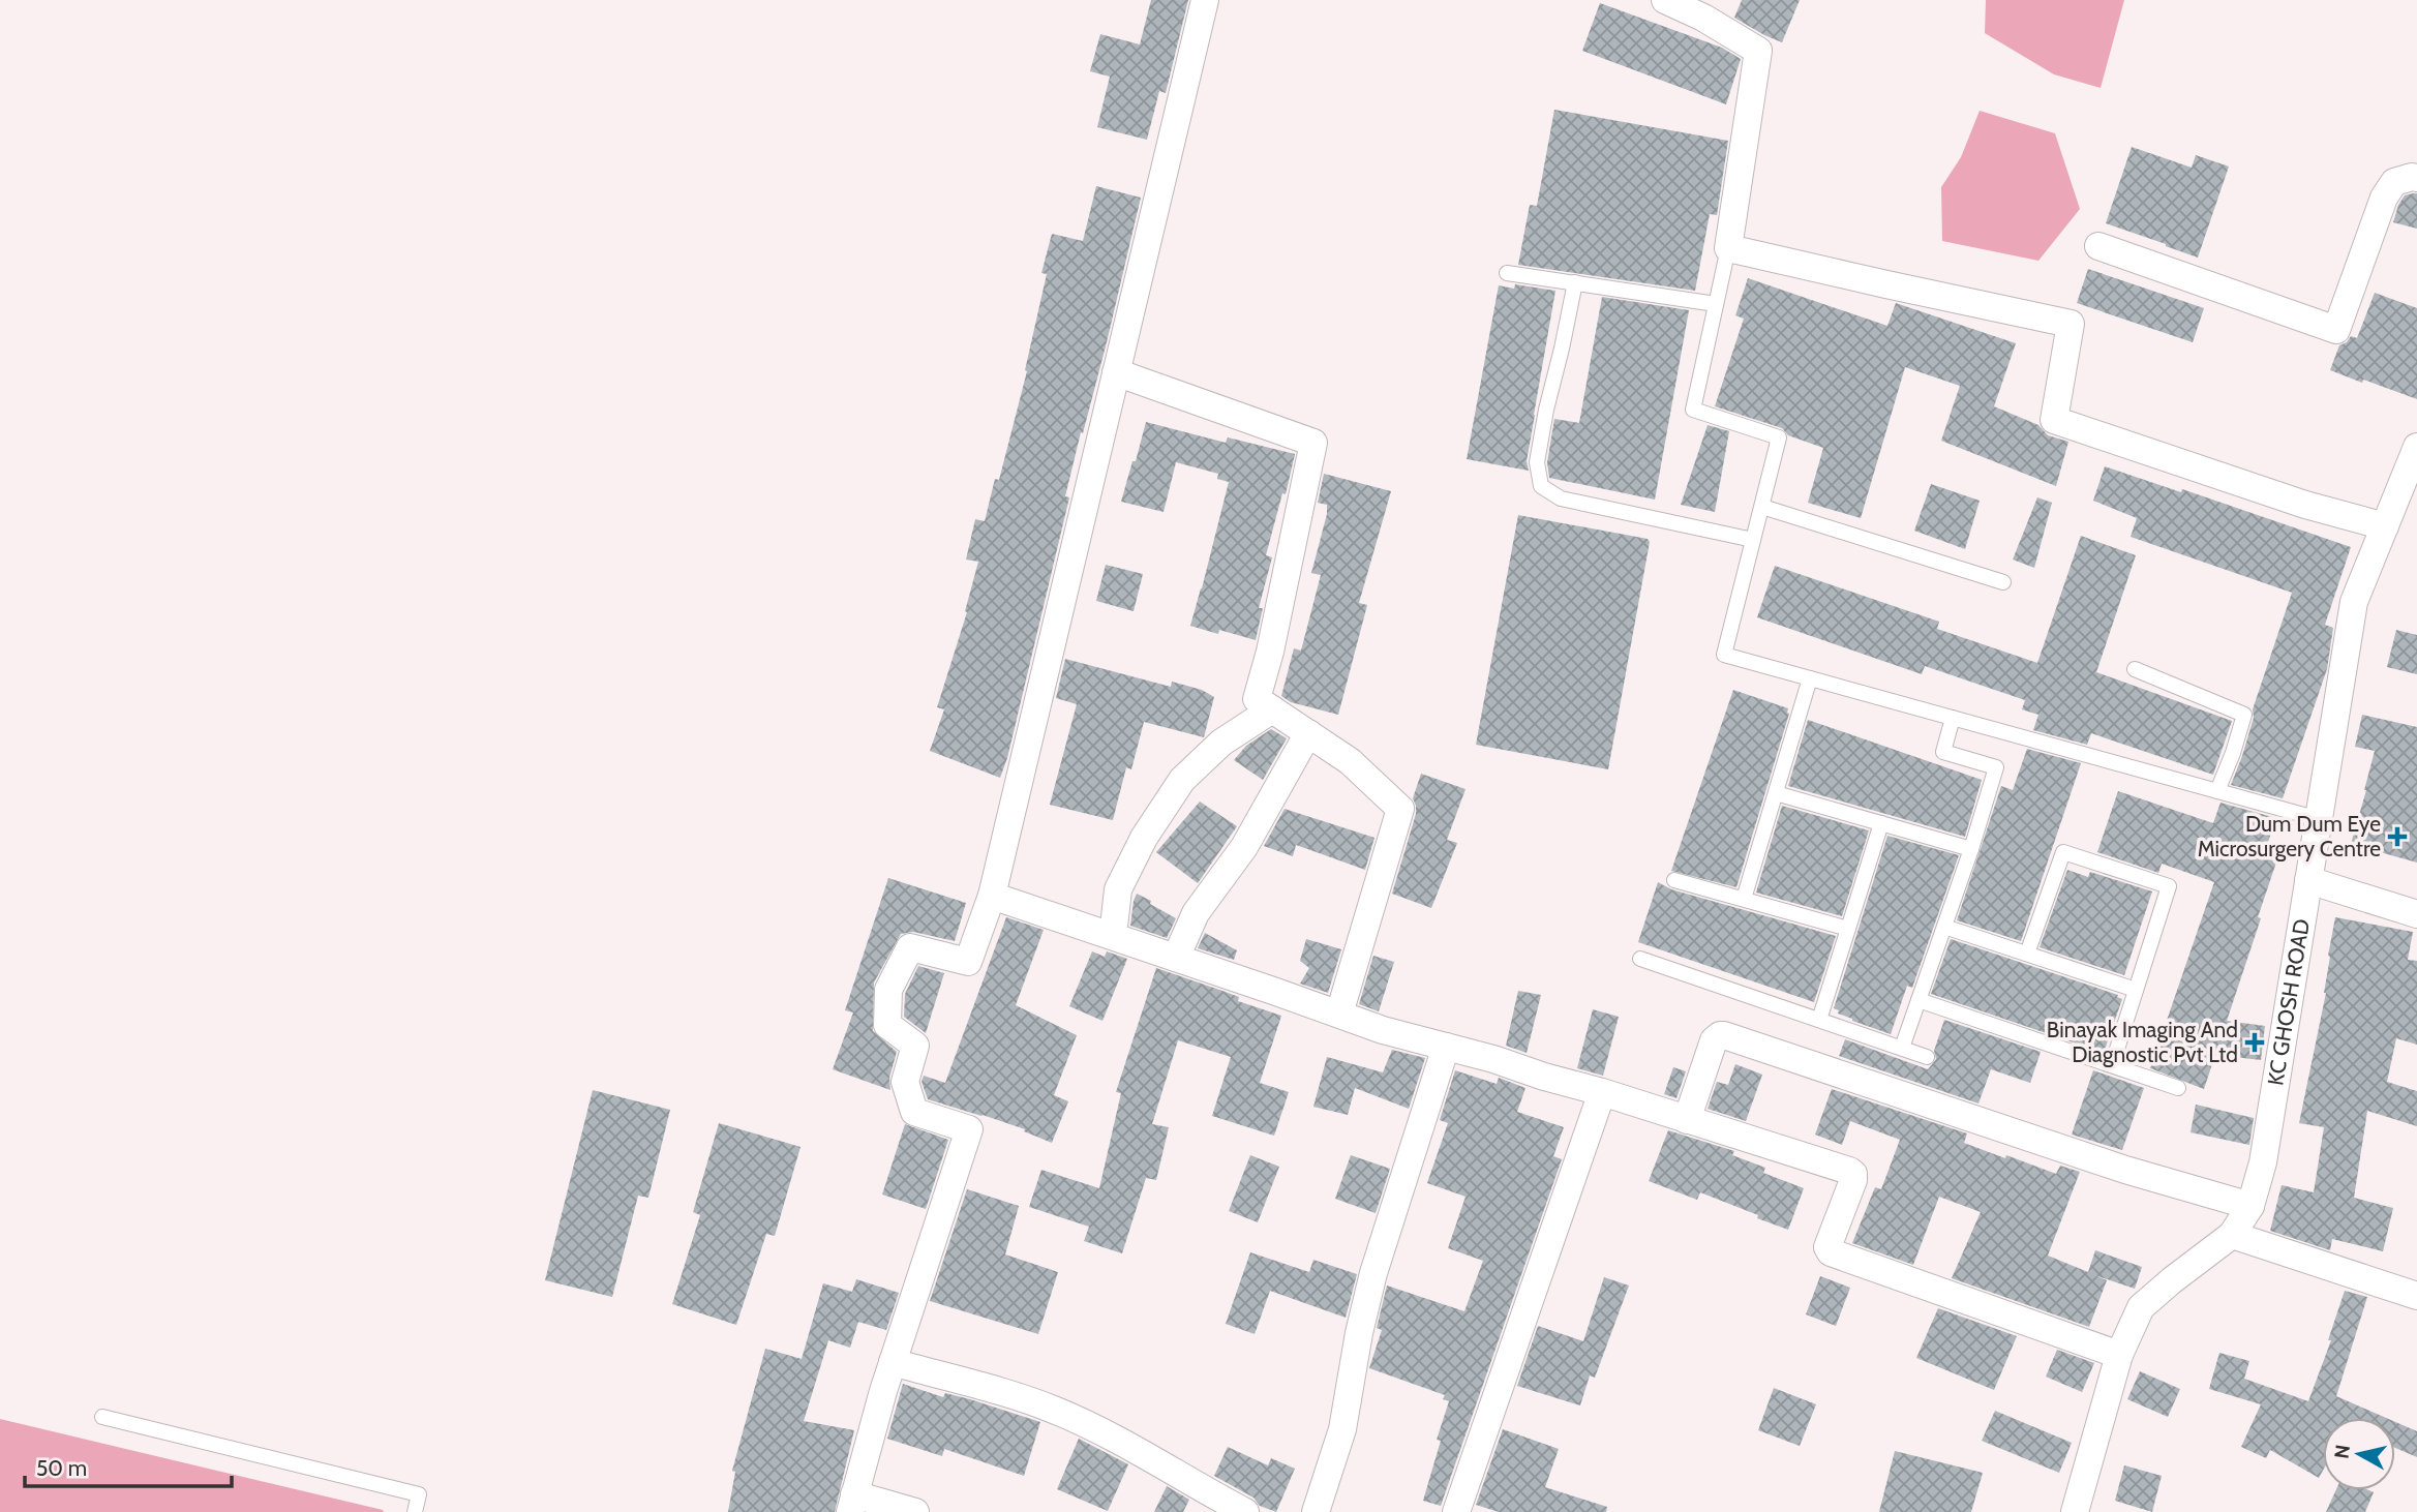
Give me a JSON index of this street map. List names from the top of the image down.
{
  "streets": {
    "street": ["KC GHOSH ROAD"]
  },
  "places": {
    "health": ["Dum Dum Eye Microsurgery Centre", "Binayak Imaging And Diagnostic Pvt Ltd"]
  },
  "scale_bar": "50 m",
  "north": "left"
}
